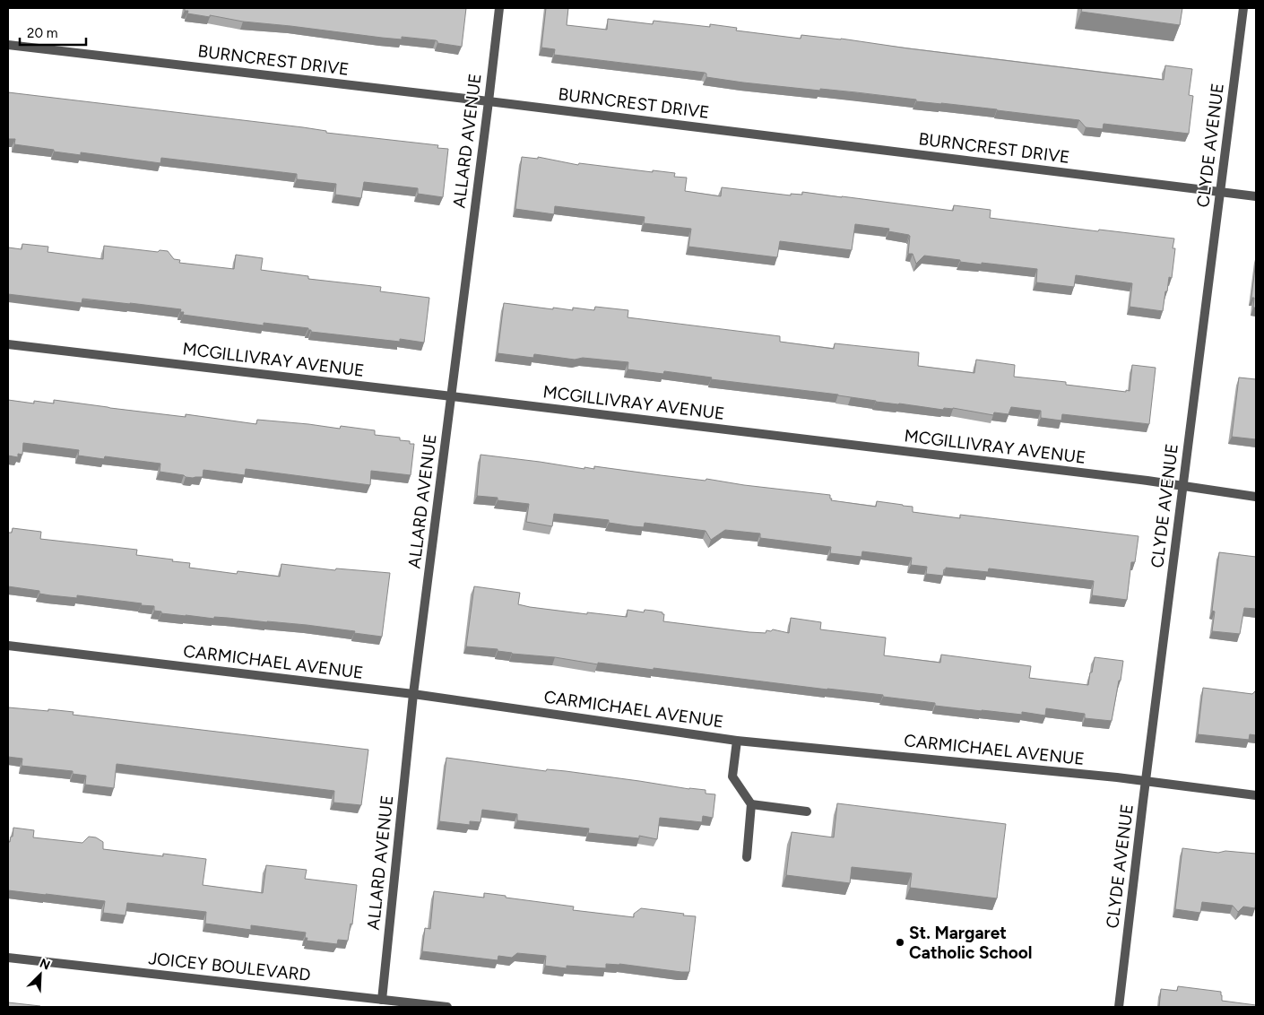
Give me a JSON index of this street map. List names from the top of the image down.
{
  "streets": {
    "street": [
      "BURNCREST DRIVE",
      "ALLARD AVENUE",
      "CLYDE AVENUE",
      "MCGILLIVRAY AVENUE",
      "CARMICHAEL AVENUE",
      "JOICEY BOULEVARD"
    ]
  },
  "crossings": [
    ["BURNCREST DRIVE", "ALLARD AVENUE"],
    ["BURNCREST DRIVE", "CLYDE AVENUE"],
    ["ALLARD AVENUE", "MCGILLIVRAY AVENUE"],
    ["ALLARD AVENUE", "CARMICHAEL AVENUE"],
    ["ALLARD AVENUE", "JOICEY BOULEVARD"],
    ["CLYDE AVENUE", "MCGILLIVRAY AVENUE"],
    ["CLYDE AVENUE", "CARMICHAEL AVENUE"]
  ],
  "places": ["St. Margaret Catholic School"],
  "scale_bar": "20 m",
  "north": "top right"
}
